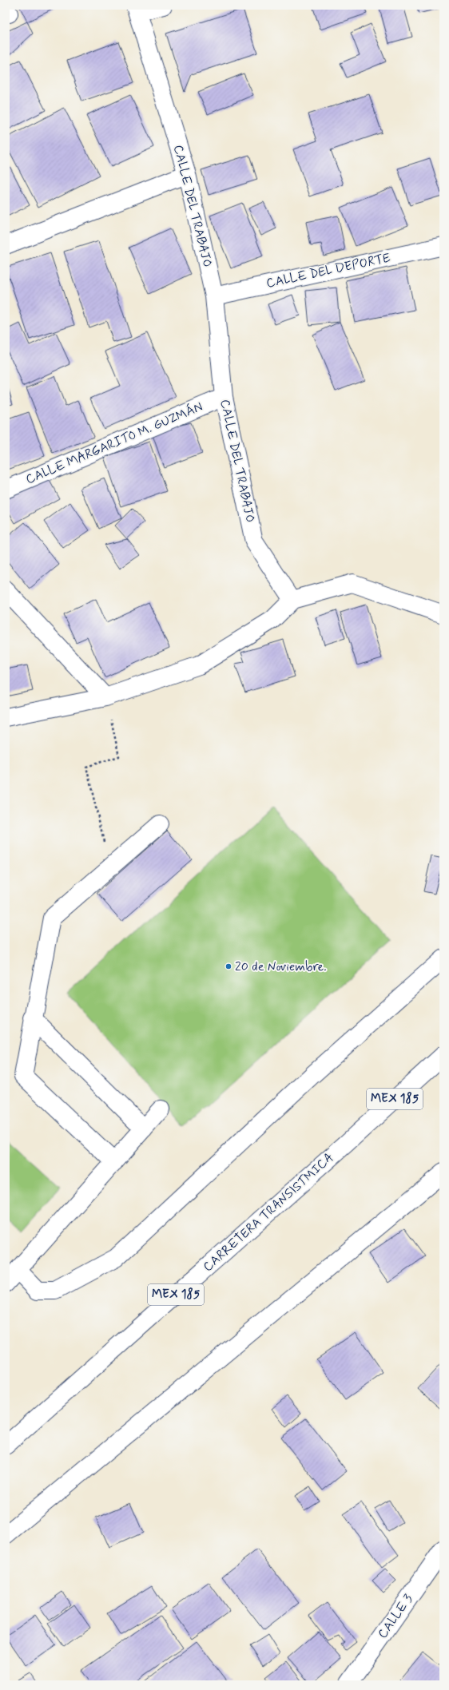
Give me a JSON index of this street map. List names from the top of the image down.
{
  "streets": {
    "street": [
      "CALLE DEL TRABAJO",
      "CALLE DEL DEPORTE",
      "CALLE MARGARITO M. GUZMÁN",
      "MEX 185",
      "CARRETERA TRANSISTMICA",
      "CALLE 3"
    ]
  },
  "crossings": [
    ["CALLE DEL TRABAJO", "CALLE DEL DEPORTE"],
    ["CALLE DEL TRABAJO", "CALLE MARGARITO M. GUZMÁN"]
  ],
  "places": ["20 de Noviembre."]
}
